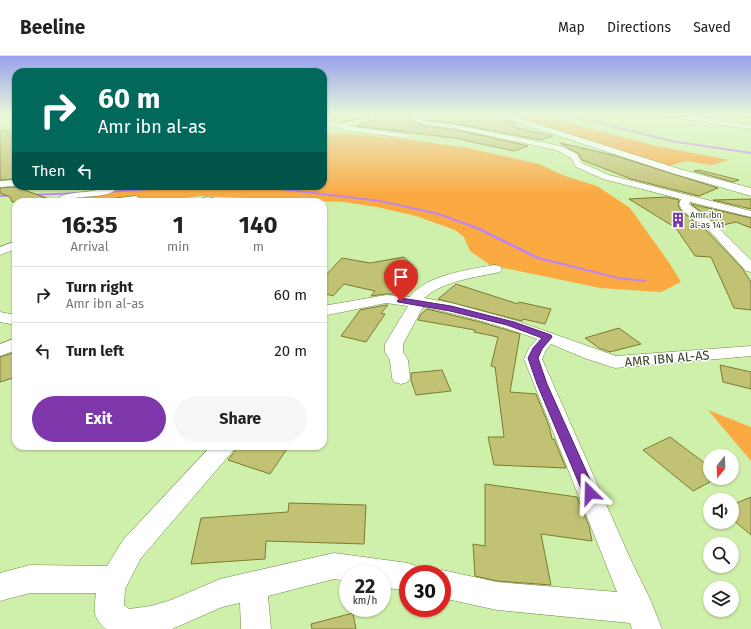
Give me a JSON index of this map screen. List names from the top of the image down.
{
  "streets": {
    "street": ["AMR IBN AL-AS"]
  },
  "places": {
    "building": ["Amr ibn al-as 141"]
  },
  "north": "bottom",
  "page": {
    "header": "Beeline",
    "nav": ["Map", "Directions", "Saved"],
    "turn": ["60 m", "Amr ibn al-as"],
    "then": "Then",
    "eta": [
      "16:35",
      "Arrival",
      "1",
      "min",
      "140",
      "m"
    ],
    "list": [
      {
        "name": "Turn right",
        "note": "Amr ibn al-as",
        "value": "60 m"
      },
      {
        "name": "Turn left",
        "value": "20 m"
      }
    ],
    "buttons": ["Exit", "Share"],
    "speed": "22 km/h",
    "limit": "30"
  }
}
